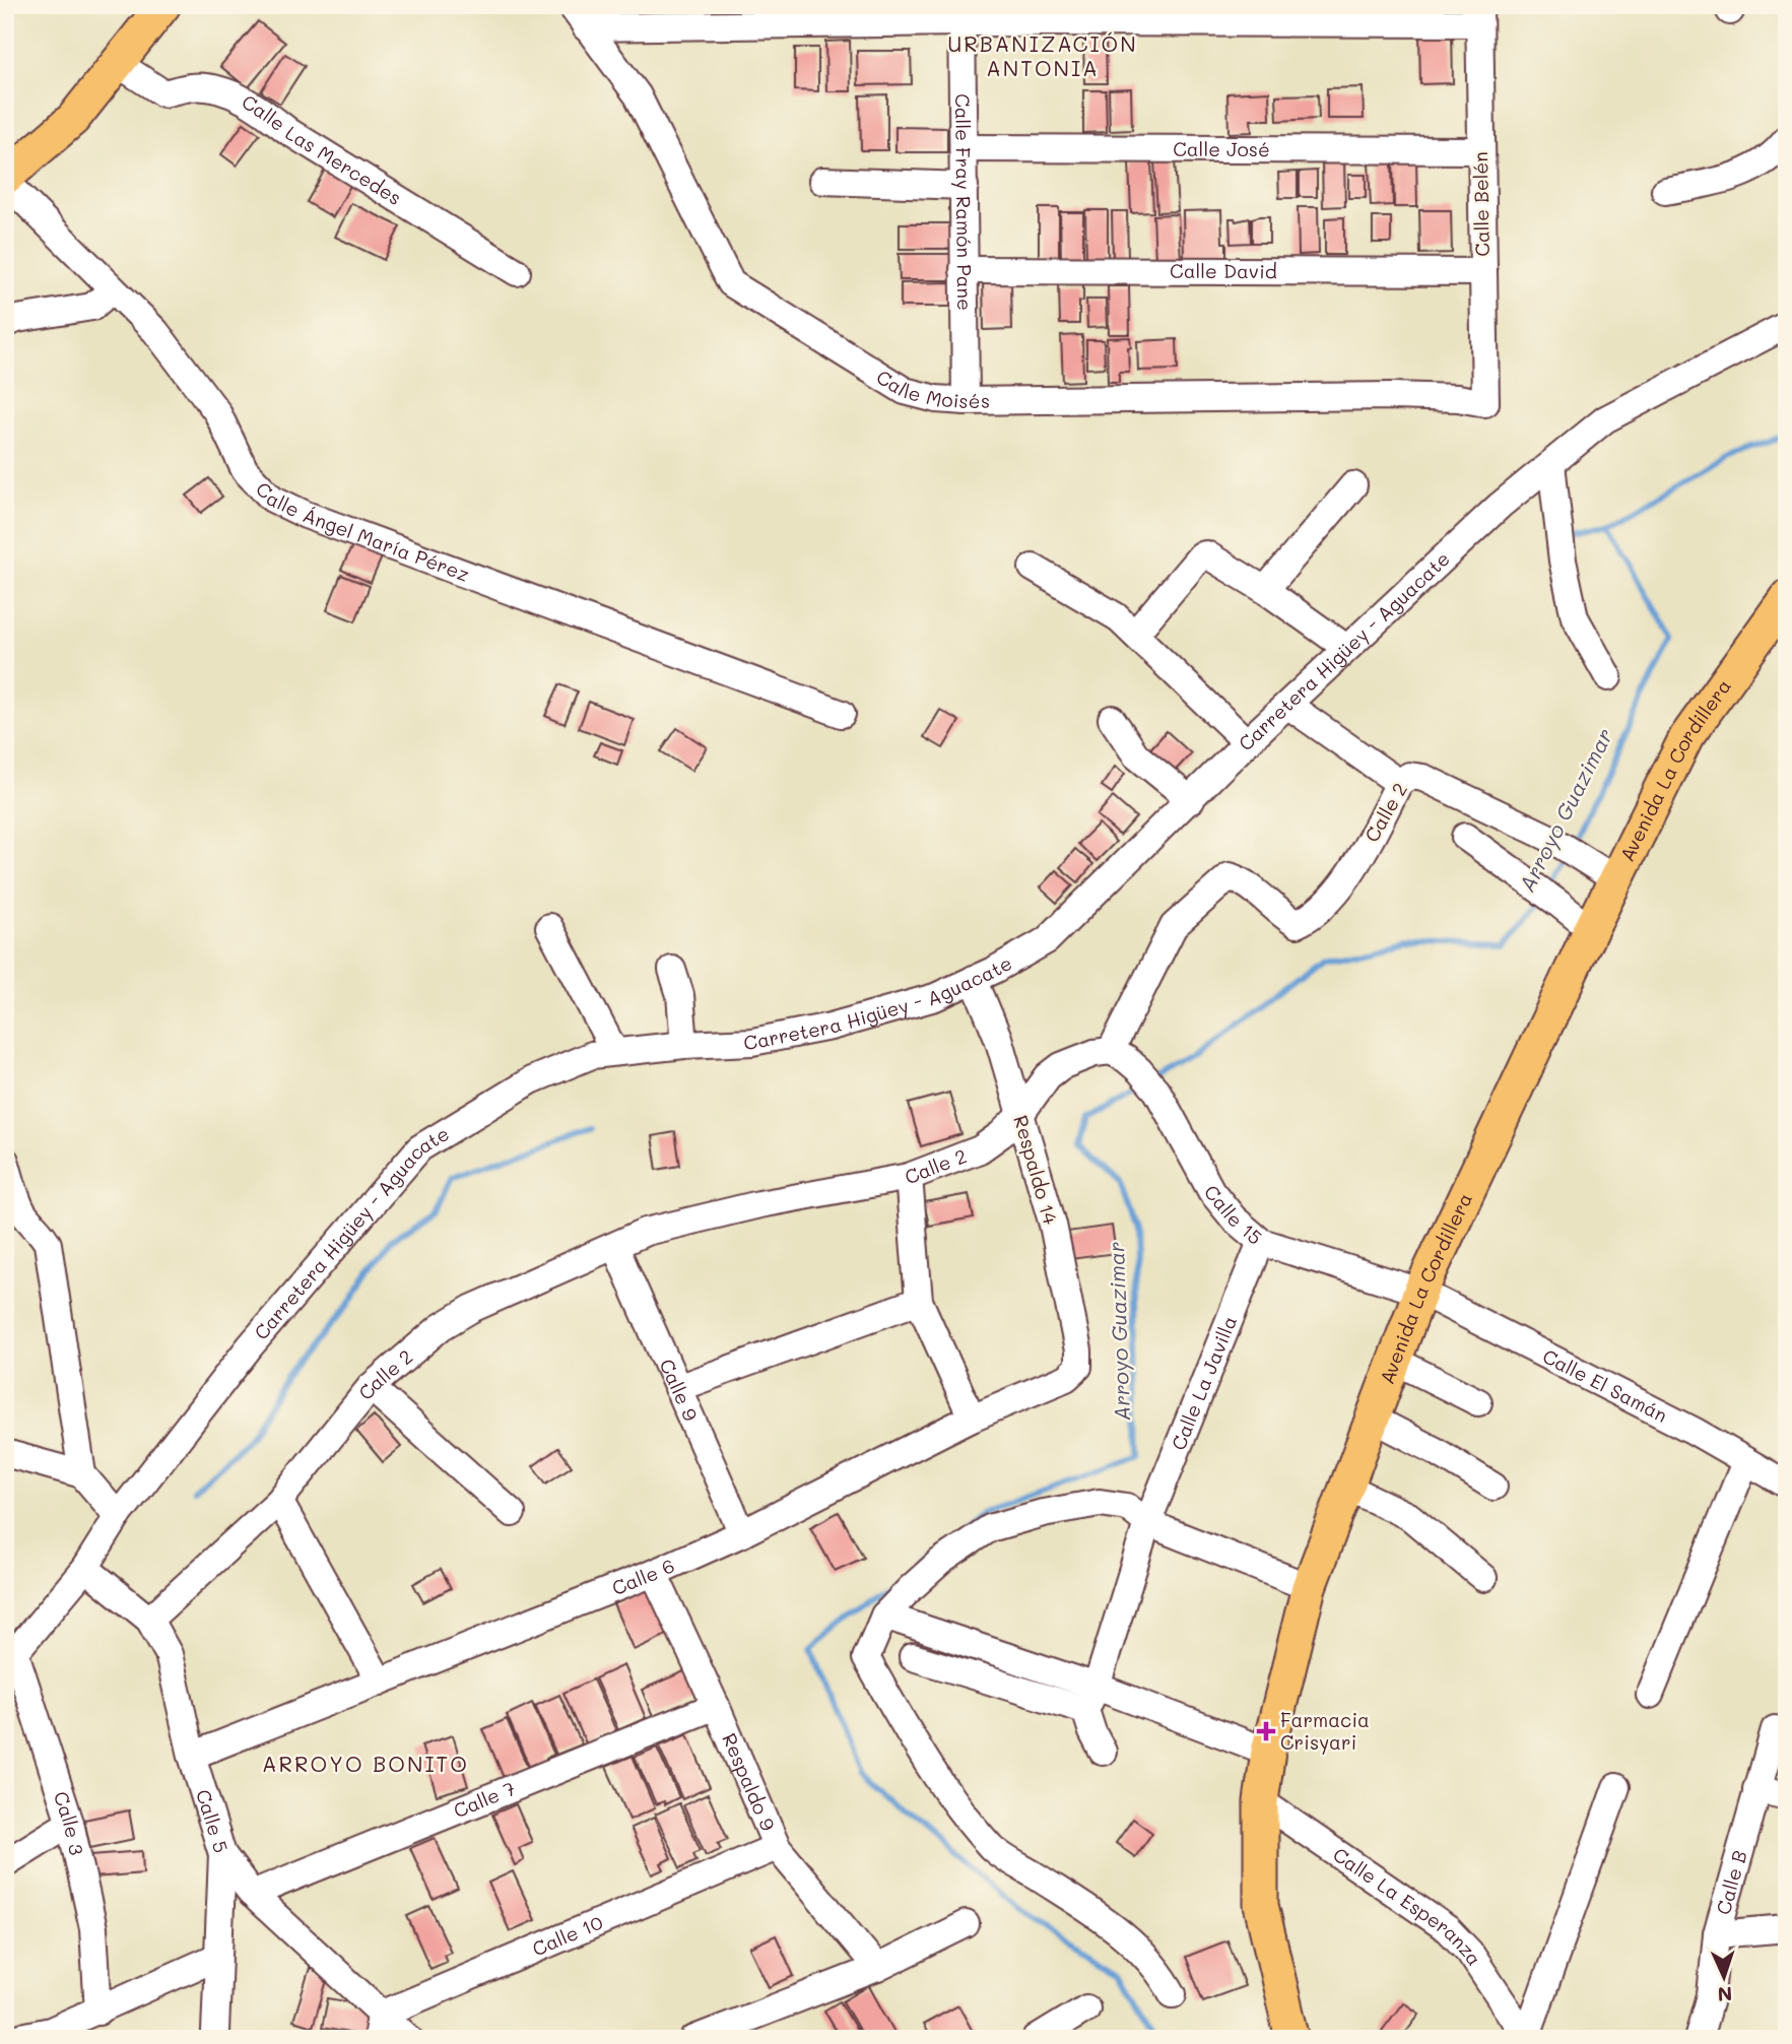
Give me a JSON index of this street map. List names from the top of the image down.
{
  "streets": {
    "main road": ["Avenida La Cordillera"],
    "street": [
      "Calle José",
      "Calle Las Mercedes",
      "Calle Fray Ramón Pane",
      "Calle Belén",
      "Calle David",
      "Calle Moisés",
      "Calle Ángel María Pérez",
      "Carretera Higüey - Aguacate",
      "Calle 2",
      "Respaldo 14",
      "Calle 15",
      "Calle La Javilla",
      "Calle El Samán",
      "Calle 9",
      "Calle 6",
      "Respaldo 9",
      "Calle 7",
      "Calle 5",
      "Calle 3",
      "Calle B",
      "Calle La Esperanza",
      "Calle 10"
    ]
  },
  "crossings": [
    ["Calle José", "Calle Fray Ramón Pane"],
    ["Calle José", "Calle Belén"],
    ["Calle Fray Ramón Pane", "Calle David"],
    ["Calle Fray Ramón Pane", "Calle Moisés"],
    ["Calle Belén", "Calle David"],
    ["Calle Belén", "Calle Moisés"],
    ["Carretera Higüey - Aguacate", "Respaldo 14"],
    ["Carretera Higüey - Aguacate", "Calle 5"],
    ["Carretera Higüey - Aguacate", "Calle 3"],
    ["Avenida La Cordillera", "Calle 2"],
    ["Avenida La Cordillera", "Calle 15"],
    ["Avenida La Cordillera", "Calle El Samán"],
    ["Avenida La Cordillera", "Calle La Esperanza"],
    ["Calle 2", "Respaldo 14"],
    ["Calle 2", "Calle 15"],
    ["Calle 2", "Calle 9"],
    ["Calle 2", "Calle 5"],
    ["Respaldo 14", "Calle 6"],
    ["Calle 15", "Calle La Javilla"],
    ["Calle 15", "Calle El Samán"],
    ["Calle 9", "Calle 6"],
    ["Calle 6", "Respaldo 9"],
    ["Calle 6", "Calle 5"],
    ["Respaldo 9", "Calle 7"],
    ["Respaldo 9", "Calle 10"],
    ["Calle 7", "Calle 5"],
    ["Calle 5", "Calle 10"]
  ],
  "districts": ["URBANIZACIÓN ANTONIA", "ARROYO BONITO"],
  "water": ["Arroyo Guazimar"],
  "places": {
    "health": ["Farmacia Crisyari"]
  },
  "north": "bottom"
}
